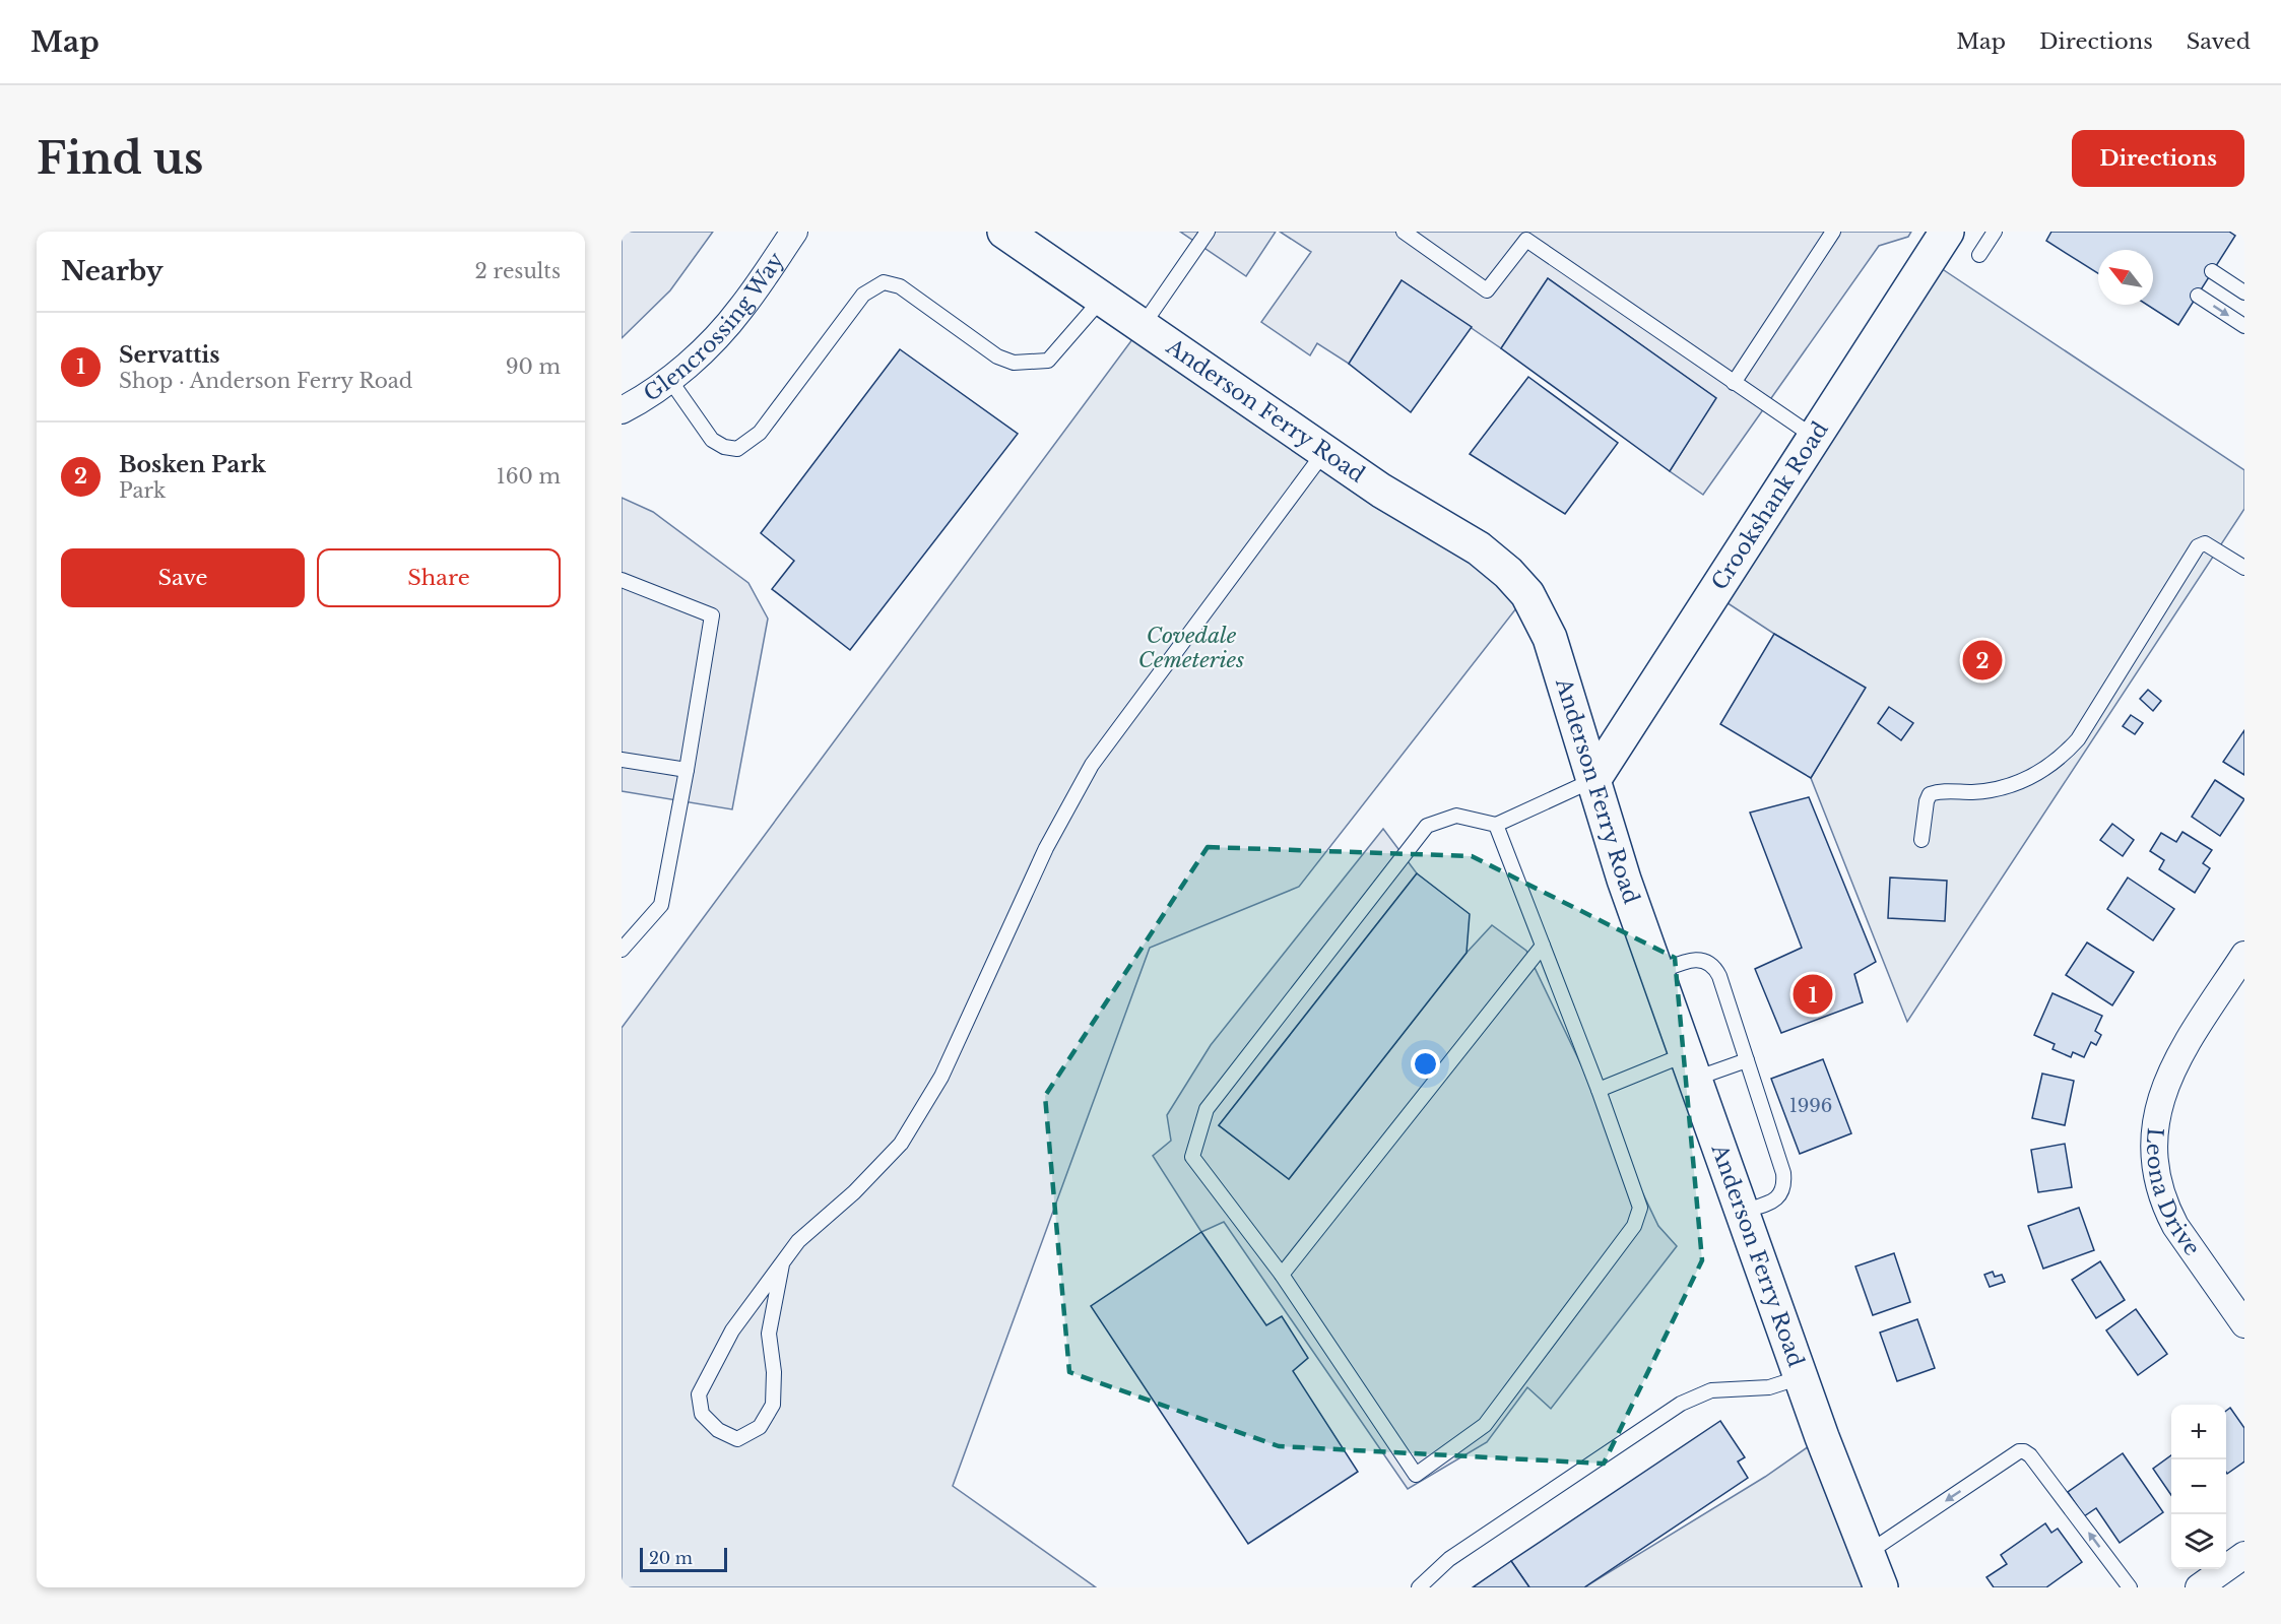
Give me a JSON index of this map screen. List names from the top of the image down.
{
  "streets": {
    "street": [
      "Glencrossing Way",
      "Anderson Ferry Road",
      "Crookshank Road",
      "Leona Drive"
    ]
  },
  "crossings": [
    ["Anderson Ferry Road", "Crookshank Road"]
  ],
  "parks": ["Covedale Cemeteries"],
  "house_numbers": ["1996"],
  "scale_bar": "20 m",
  "north": "top left",
  "page": {
    "header": "Map",
    "nav": ["Map", "Directions", "Saved"],
    "buttons": [
      "Directions",
      ["Save", "Share"]
    ],
    "title": "Find us",
    "heading": ["Nearby", "2 results"],
    "list": [
      {
        "mark": "1",
        "name": "Servattis",
        "note": "Shop · Anderson Ferry Road",
        "value": "90 m"
      },
      {
        "mark": "2",
        "name": "Bosken Park",
        "note": "Park",
        "value": "160 m"
      }
    ],
    "pins": ["2", "1"],
    "map_buttons": ["+", "−"],
    "scale": "20 m"
  }
}
